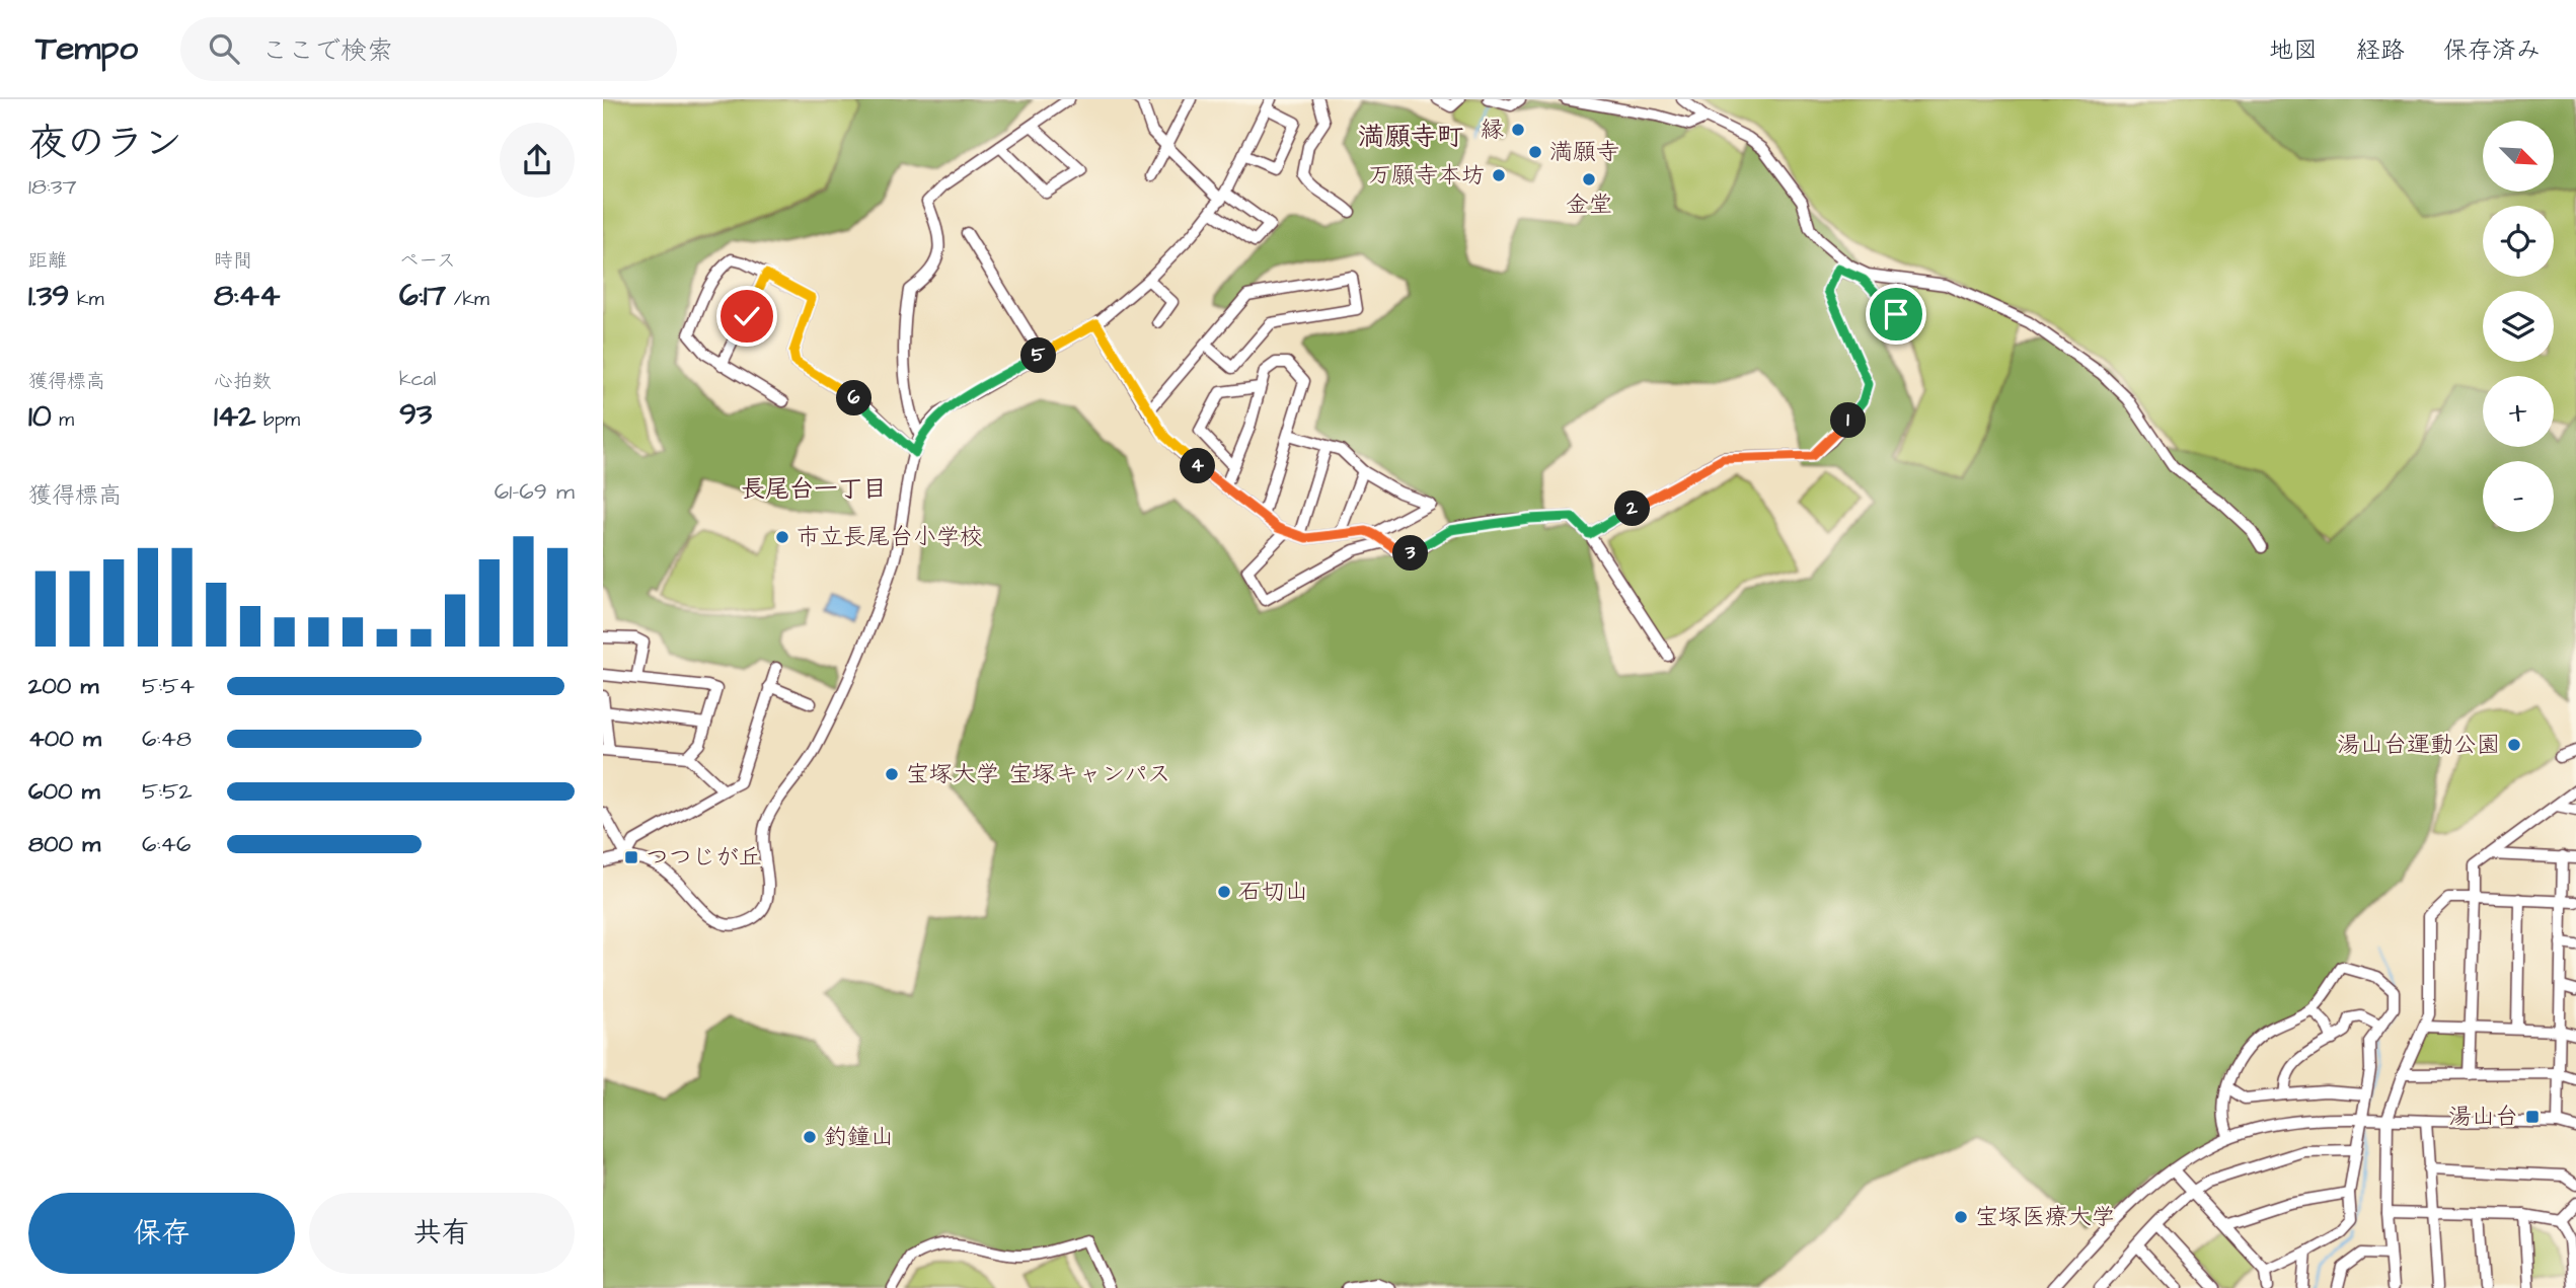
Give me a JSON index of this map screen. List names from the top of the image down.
{
  "districts": ["満願寺町", "長尾台一丁目"],
  "places": {
    "other": [
      "縁",
      "満願寺",
      "万願寺本坊",
      "金堂",
      "市立長尾台小学校",
      "湯山台運動公園",
      "宝塚大学 宝塚キャンパス",
      "石切山",
      "釣鐘山",
      "宝塚医療大学"
    ],
    "transit": ["つつじが丘", "湯山台"]
  },
  "north": "bottom right",
  "page": {
    "header": "Tempo",
    "search": "ここで検索",
    "nav": ["地図", "経路", "保存済み"],
    "heading": ["夜のラン", "18:37"],
    "map_buttons": ["+", "−"],
    "stats": [
      ["距離", "1.39 km"],
      ["時間", "8:44"],
      ["ペース", "6:17 /km"],
      ["獲得標高", "10 m"],
      ["心拍数", "142 bpm"],
      ["kcal", "93"]
    ],
    "pins": [
      "5",
      "6",
      "1",
      "4",
      "2",
      "3"
    ],
    "chart": ["獲得標高", "61–69 m"],
    "list": [
      {
        "name": "200 m",
        "note": "5:54"
      },
      {
        "name": "400 m",
        "note": "6:48"
      },
      {
        "name": "600 m",
        "note": "5:52"
      },
      {
        "name": "800 m",
        "note": "6:46"
      }
    ],
    "buttons": ["保存", "共有"]
  }
}
